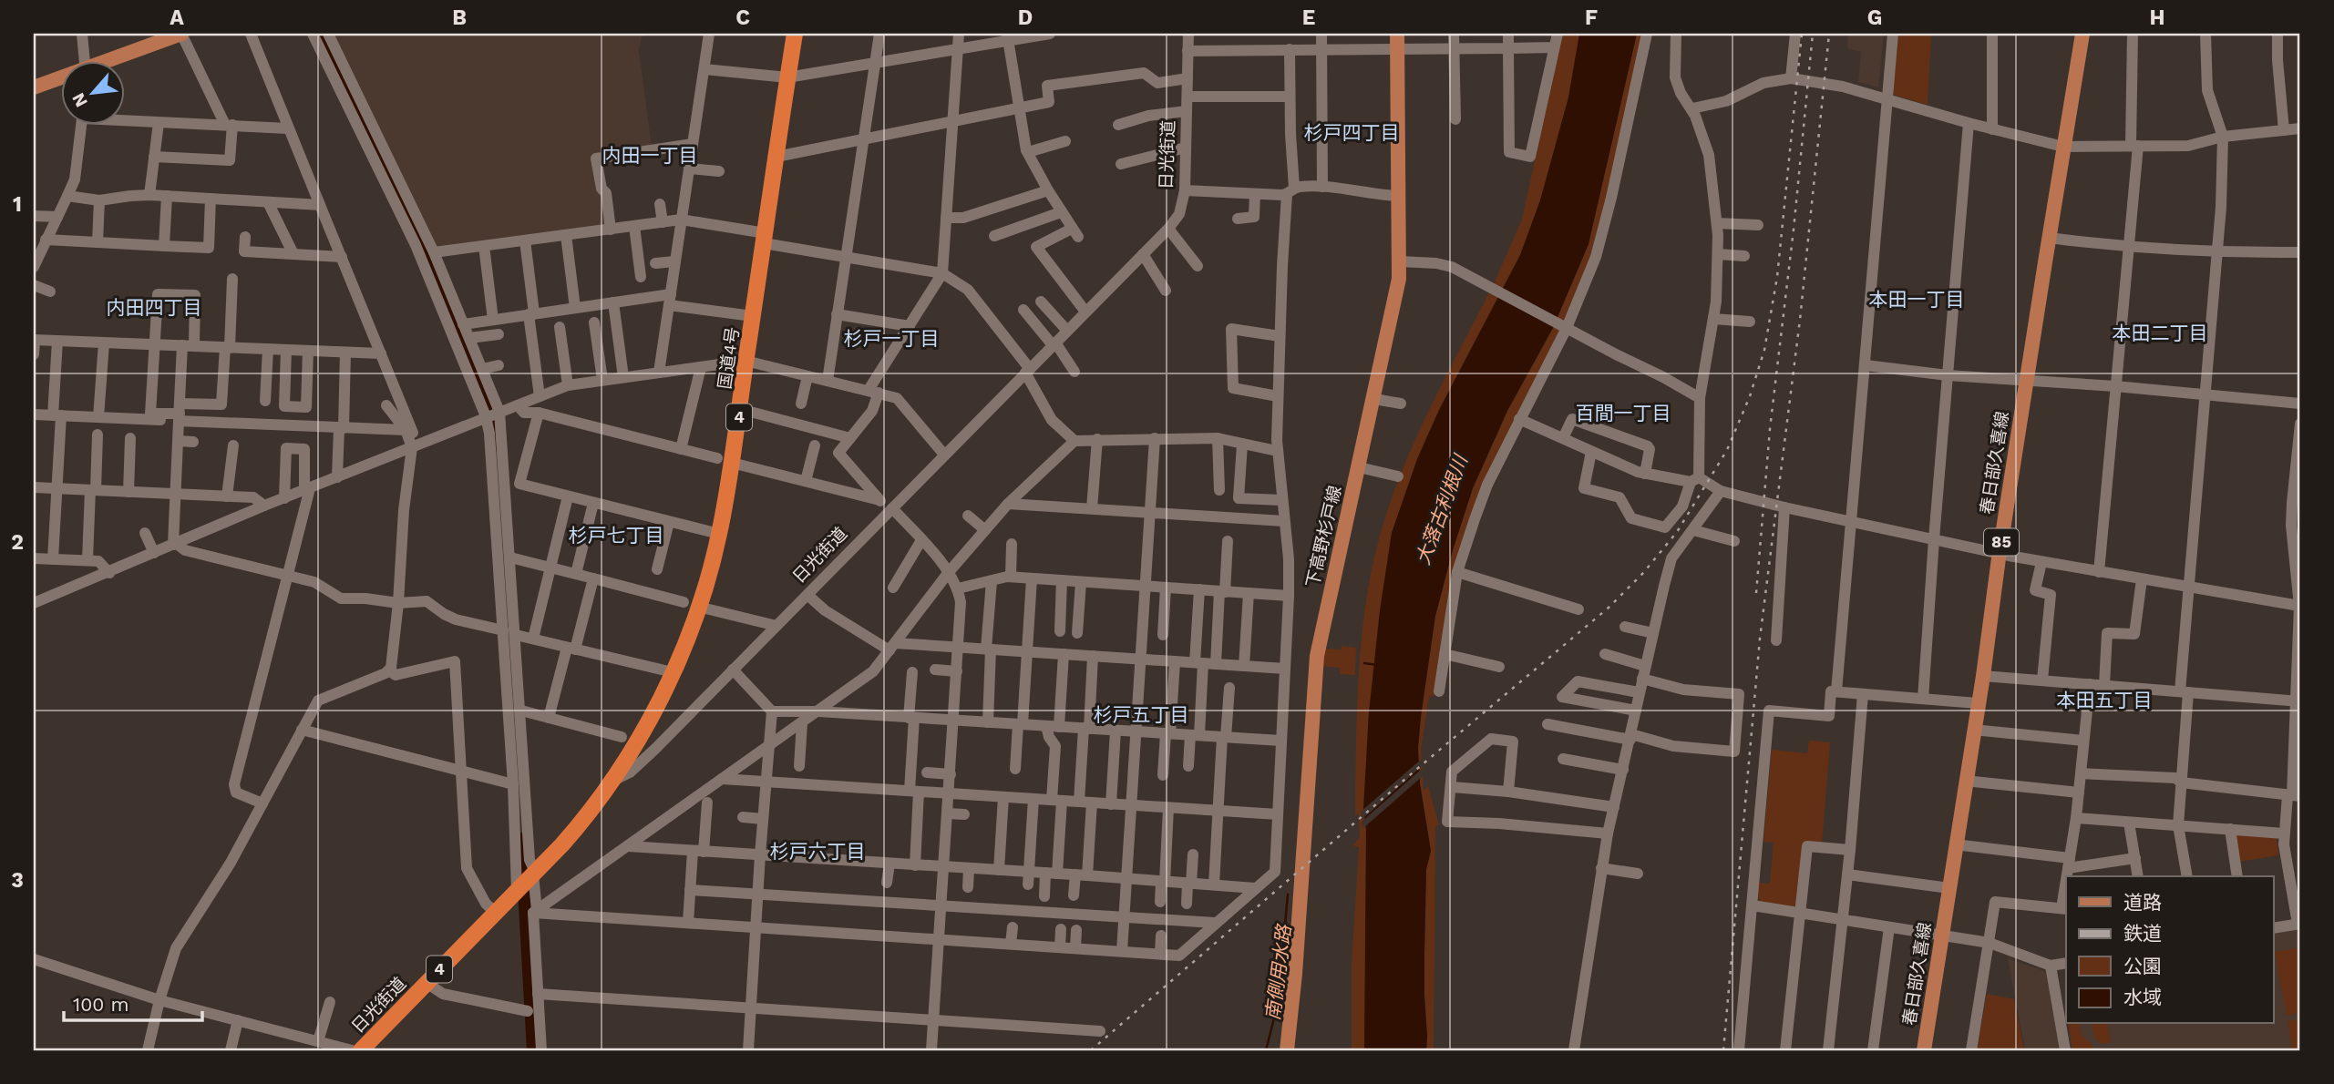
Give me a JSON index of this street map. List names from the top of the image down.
{
  "streets": {
    "highway": ["日光街道", "国道4号", "4"],
    "main road": ["春日部久喜線", "下高野杉戸線", "85"]
  },
  "crossings": [
    ["日光街道", "国道4号"]
  ],
  "districts": [
    "杉戸四丁目",
    "内田一丁目",
    "本田一丁目",
    "内田四丁目",
    "本田二丁目",
    "杉戸一丁目",
    "百間一丁目",
    "杉戸七丁目",
    "本田五丁目",
    "杉戸五丁目",
    "杉戸六丁目"
  ],
  "water": ["大落古利根川", "南側用水路"],
  "legend": [
    "道路",
    "鉄道",
    "公園",
    "水域"
  ],
  "scale_bar": "100 m",
  "north": "bottom left",
  "grid": {
    "columns": [
      "A",
      "B",
      "C",
      "D",
      "E",
      "F",
      "G",
      "H"
    ],
    "rows": ["1", "2", "3"]
  }
}
